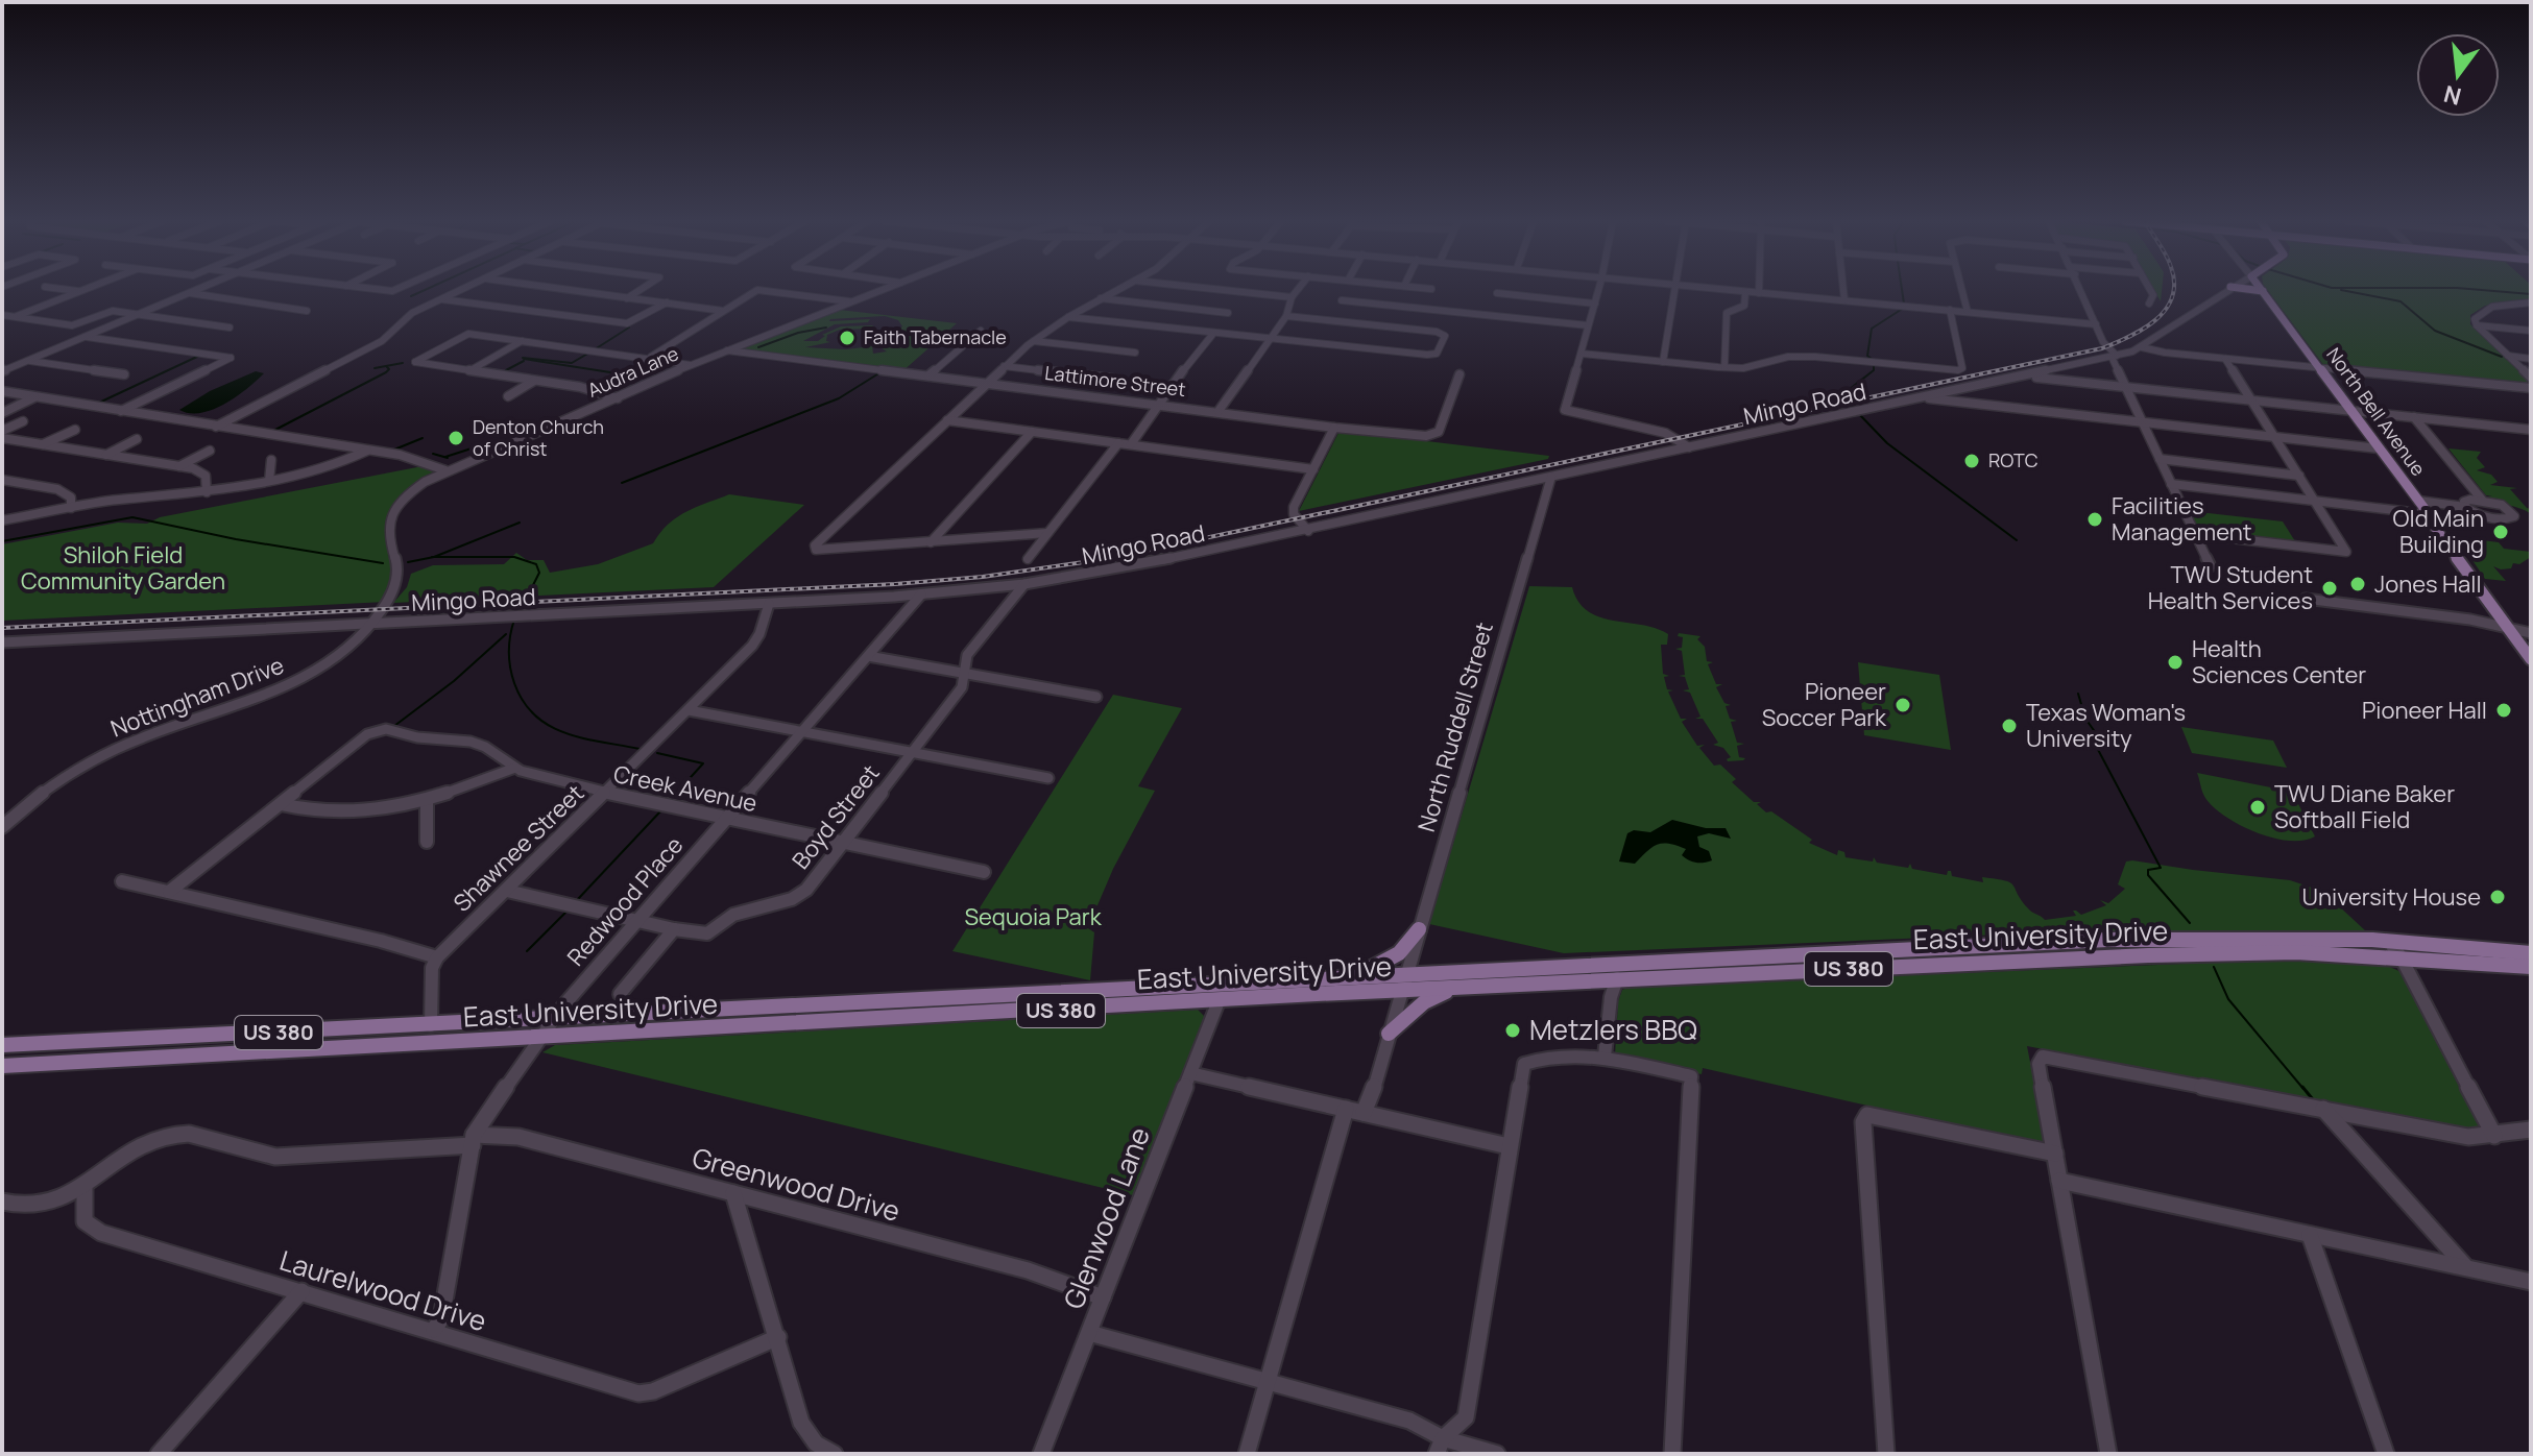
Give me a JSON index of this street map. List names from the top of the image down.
{
  "streets": {
    "main road": ["North Bell Avenue", "East University Drive", "US 380"],
    "street": [
      "Audra Lane",
      "Lattimore Street",
      "Mingo Road",
      "Nottingham Drive",
      "North Ruddell Street",
      "Creek Avenue",
      "Boyd Street",
      "Shawnee Street",
      "Redwood Place",
      "Greenwood Drive",
      "Glenwood Lane",
      "Laurelwood Drive"
    ]
  },
  "crossings": [
    ["Audra Lane", "Lattimore Street"],
    ["Audra Lane", "Nottingham Drive"],
    ["Mingo Road", "Nottingham Drive"],
    ["Mingo Road", "North Ruddell Street"],
    ["Mingo Road", "Boyd Street"],
    ["Mingo Road", "Shawnee Street"],
    ["Mingo Road", "Redwood Place"],
    ["North Ruddell Street", "East University Drive"],
    ["Creek Avenue", "Boyd Street"],
    ["Creek Avenue", "Shawnee Street"],
    ["Creek Avenue", "Redwood Place"],
    ["Boyd Street", "Shawnee Street"],
    ["Boyd Street", "Redwood Place"],
    ["Redwood Place", "East University Drive"],
    ["Redwood Place", "Greenwood Drive"],
    ["Redwood Place", "Laurelwood Drive"],
    ["East University Drive", "Glenwood Lane"],
    ["Greenwood Drive", "Glenwood Lane"],
    ["Greenwood Drive", "Laurelwood Drive"]
  ],
  "parks": ["Shiloh Field Community Garden", "Sequoia Park"],
  "places": [
    "Faith Tabernacle",
    "Denton Church of Christ",
    "ROTC",
    "Facilities Management",
    "Old Main Building",
    "Jones Hall",
    "TWU Student Health Services",
    "Health Sciences Center",
    "Pioneer Soccer Park",
    "Pioneer Hall",
    "Texas Woman's University",
    "TWU Diane Baker Softball Field",
    "University House",
    "Metzlers BBQ"
  ],
  "north": "bottom"
}
